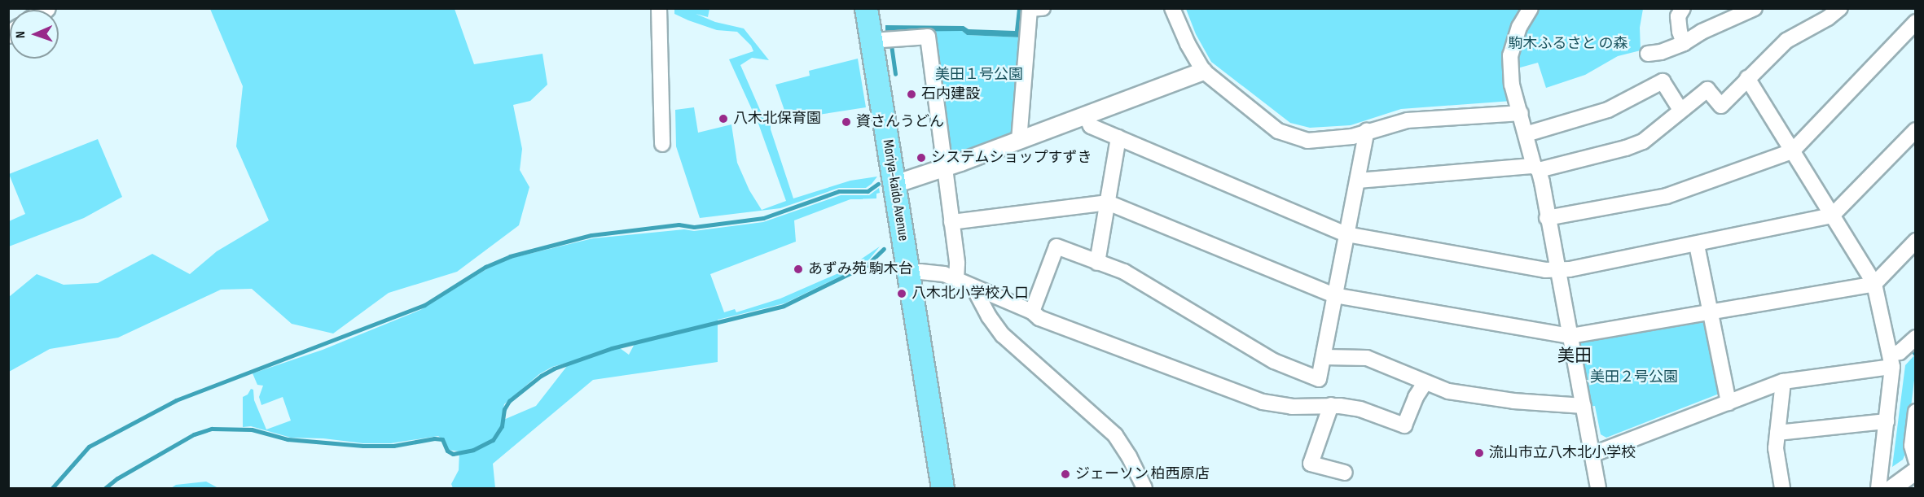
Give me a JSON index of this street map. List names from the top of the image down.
{
  "streets": {
    "main road": ["Moriya-kaido Avenue"]
  },
  "districts": ["美田"],
  "parks": ["駒木ふるさと の森", "美田１号公園", "美田２号公園"],
  "places": [
    "石内建設",
    "八木北保育園",
    "資さんうどん",
    "システムショップすずき",
    "あずみ苑 駒木台",
    "八木北小学校入口",
    "流山市立八木北小学校",
    "ジェーソン 柏西原店"
  ],
  "north": "left"
}
